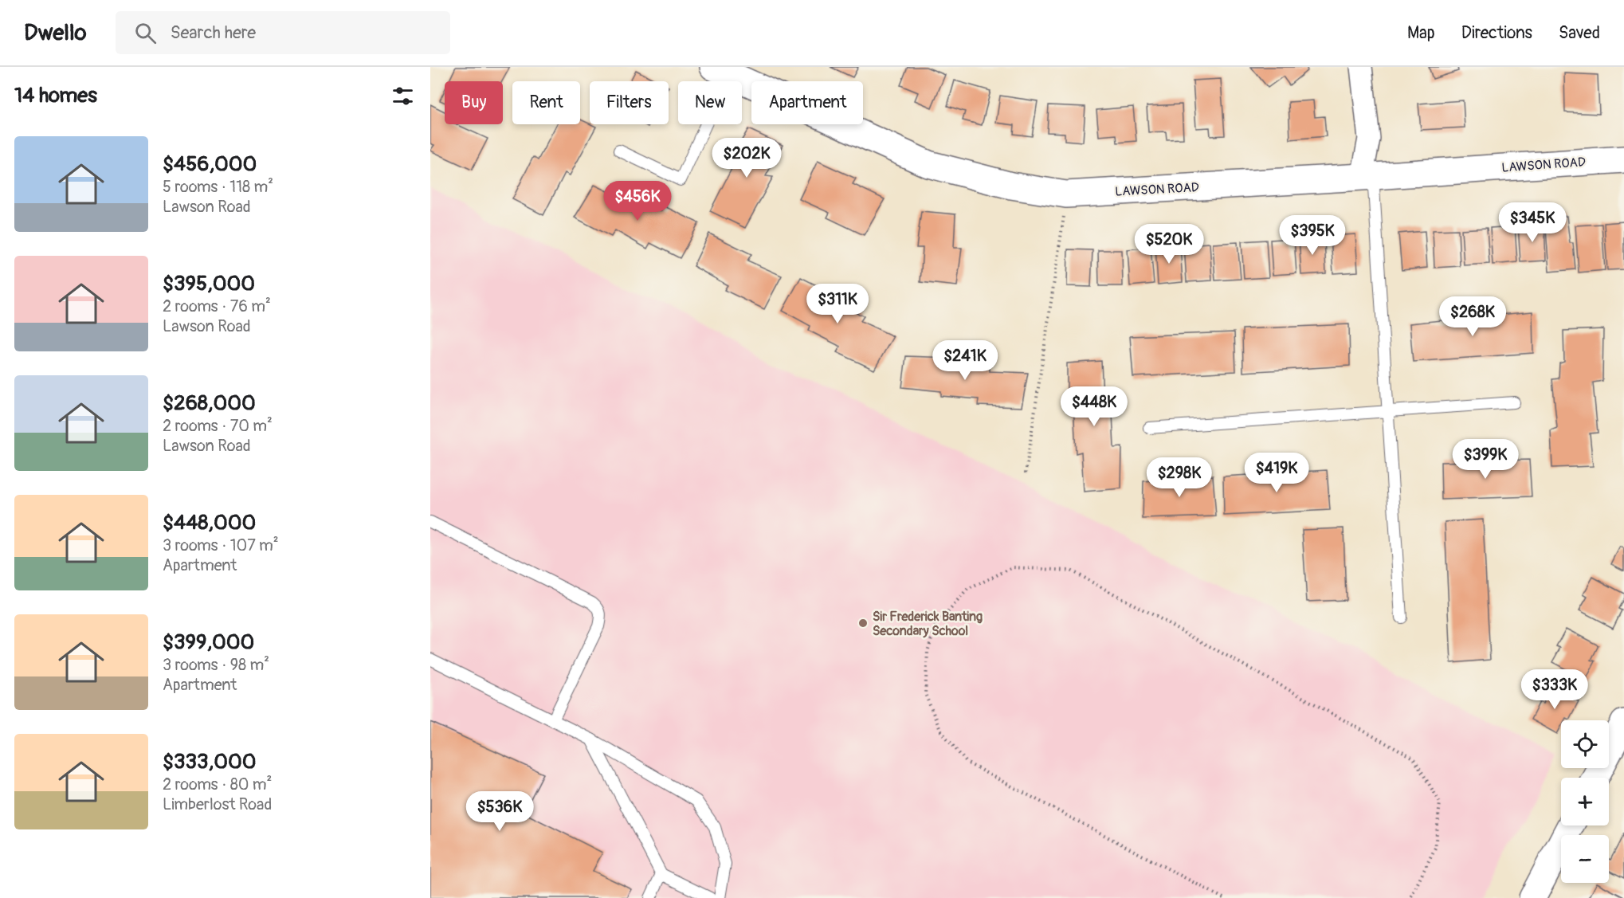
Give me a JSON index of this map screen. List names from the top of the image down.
{
  "streets": {
    "street": ["LAWSON ROAD"]
  },
  "places": ["Sir Frederick Banting Secondary School"],
  "page": {
    "header": "Dwello",
    "search": "Search here",
    "nav": ["Map", "Directions", "Saved"],
    "heading": "14 homes",
    "chip": [
      "Buy",
      "Rent",
      "Filters",
      "New",
      "Apartment"
    ],
    "list": [
      {
        "name": "$456,000",
        "note": "5 rooms · 118 m² · Lawson Road"
      },
      {
        "name": "$395,000",
        "note": "2 rooms · 76 m² · Lawson Road"
      },
      {
        "name": "$268,000",
        "note": "2 rooms · 70 m² · Lawson Road"
      },
      {
        "name": "$448,000",
        "note": "3 rooms · 107 m² · Apartment"
      },
      {
        "name": "$399,000",
        "note": "3 rooms · 98 m² · Apartment"
      },
      {
        "name": "$333,000",
        "note": "2 rooms · 80 m² · Limberlost Road"
      }
    ],
    "price": [
      "$202K",
      "$456K",
      "$345K",
      "$395K",
      "$520K",
      "$311K",
      "$268K",
      "$241K",
      "$448K",
      "$399K",
      "$419K",
      "$298K",
      "$333K",
      "$536K"
    ],
    "map_buttons": ["+", "−"]
  }
}
